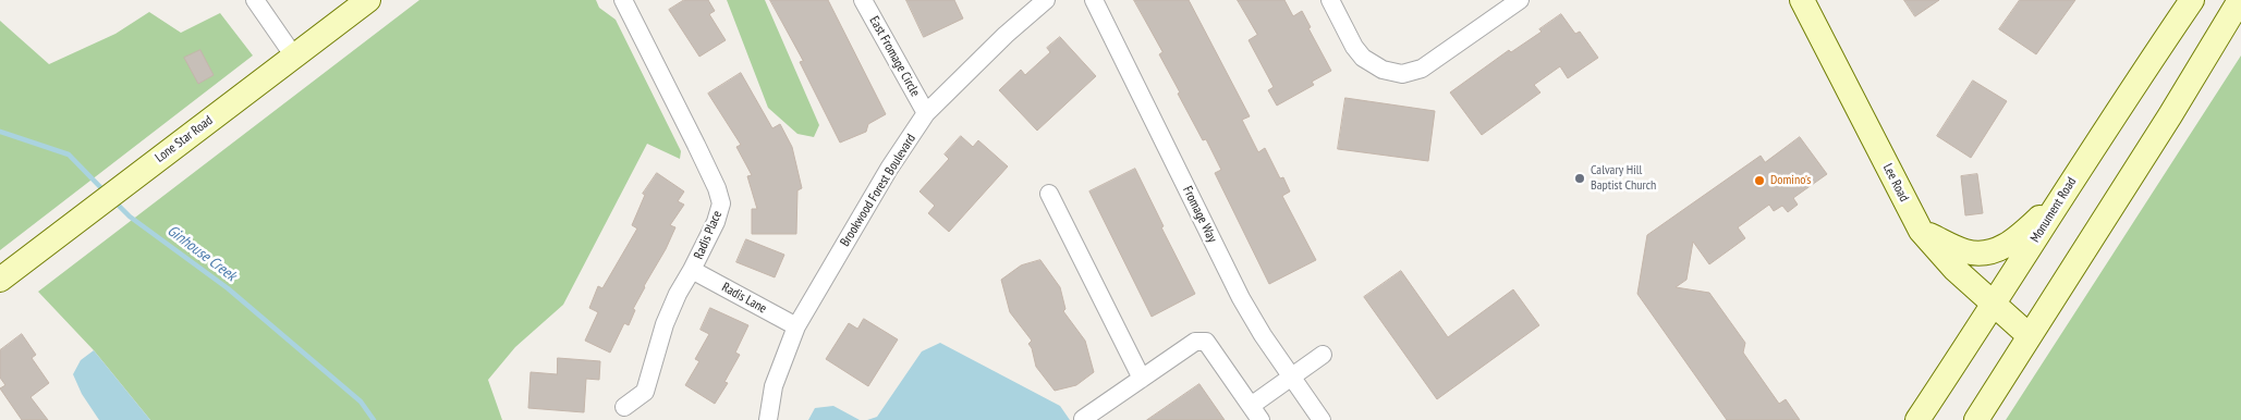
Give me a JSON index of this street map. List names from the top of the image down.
{
  "streets": {
    "main road": ["Lone Star Road", "Lee Road", "Monument Road"],
    "street": [
      "East Fromage Circle",
      "Brookwood Forest Boulevard",
      "Fromage Way",
      "Radis Place",
      "Radis Lane"
    ]
  },
  "crossings": [
    ["East Fromage Circle", "Brookwood Forest Boulevard"],
    ["Lee Road", "Monument Road"],
    ["Brookwood Forest Boulevard", "Radis Lane"],
    ["Radis Place", "Radis Lane"]
  ],
  "water": ["Ginhouse Creek"],
  "places": ["Calvary Hill Baptist Church", "Domino's"]
}
